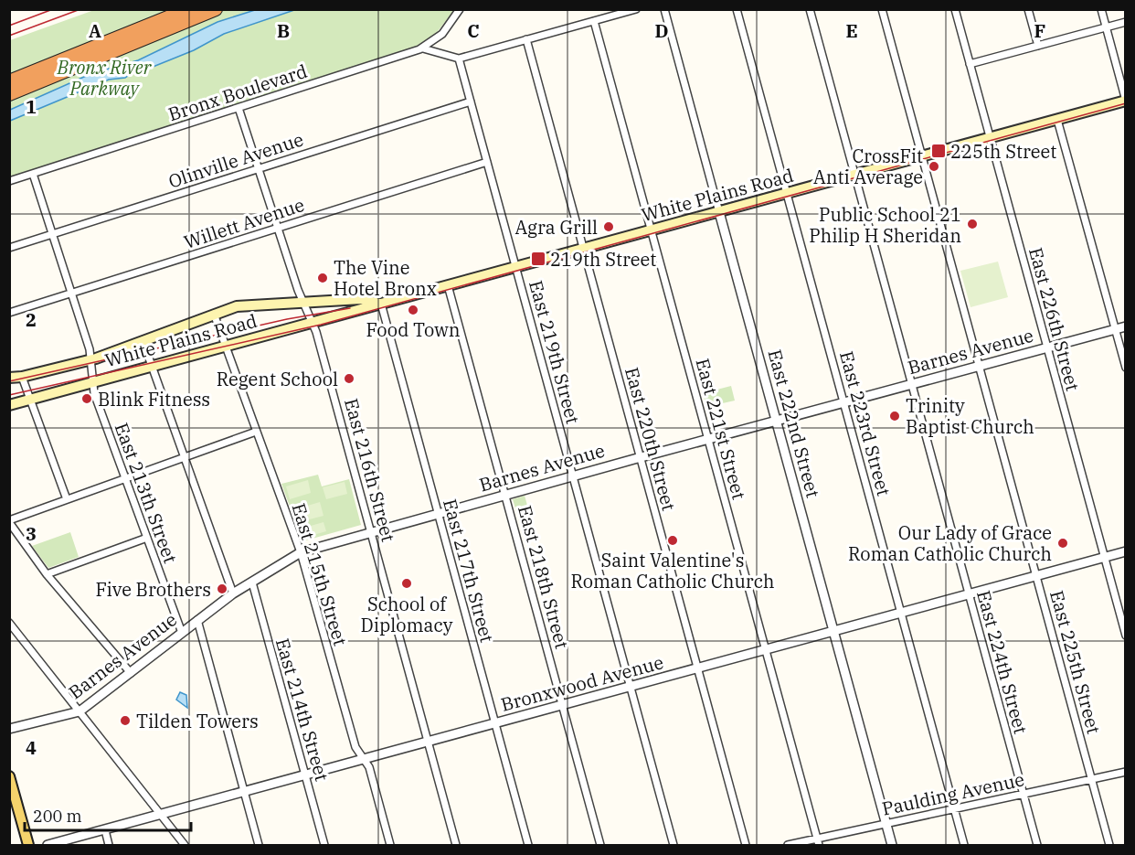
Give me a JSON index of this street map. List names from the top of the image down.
{
  "streets": {
    "main road": ["White Plains Road"],
    "street": [
      "Bronx Boulevard",
      "Olinville Avenue",
      "Willett Avenue",
      "East 226th Street",
      "Barnes Avenue",
      "East 219th Street",
      "East 222nd Street",
      "East 223rd Street",
      "East 221st Street",
      "East 220th Street",
      "East 216th Street",
      "East 213th Street",
      "East 217th Street",
      "East 215th Street",
      "East 218th Street",
      "East 224th Street",
      "East 225th Street",
      "Bronxwood Avenue",
      "East 214th Street",
      "Paulding Avenue"
    ]
  },
  "crossings": [
    ["Bronx Boulevard", "East 216th Street"],
    ["Bronx Boulevard", "East 213th Street"],
    ["Olinville Avenue", "East 219th Street"],
    ["Olinville Avenue", "East 216th Street"],
    ["Olinville Avenue", "East 213th Street"],
    ["White Plains Road", "East 226th Street"],
    ["White Plains Road", "East 219th Street"],
    ["White Plains Road", "East 222nd Street"],
    ["White Plains Road", "East 223rd Street"],
    ["White Plains Road", "East 221st Street"],
    ["White Plains Road", "East 220th Street"],
    ["White Plains Road", "East 216th Street"],
    ["White Plains Road", "East 213th Street"],
    ["White Plains Road", "East 217th Street"],
    ["White Plains Road", "East 215th Street"],
    ["White Plains Road", "East 218th Street"],
    ["White Plains Road", "East 224th Street"],
    ["White Plains Road", "East 225th Street"],
    ["Willett Avenue", "East 219th Street"],
    ["Willett Avenue", "East 216th Street"],
    ["Willett Avenue", "East 213th Street"],
    ["East 226th Street", "Barnes Avenue"],
    ["East 226th Street", "Bronxwood Avenue"],
    ["Barnes Avenue", "East 219th Street"],
    ["Barnes Avenue", "East 222nd Street"],
    ["Barnes Avenue", "East 223rd Street"],
    ["Barnes Avenue", "East 221st Street"],
    ["Barnes Avenue", "East 220th Street"],
    ["Barnes Avenue", "East 216th Street"],
    ["Barnes Avenue", "East 213th Street"],
    ["Barnes Avenue", "East 217th Street"],
    ["Barnes Avenue", "East 215th Street"],
    ["Barnes Avenue", "East 218th Street"],
    ["Barnes Avenue", "East 224th Street"],
    ["Barnes Avenue", "East 225th Street"],
    ["Barnes Avenue", "East 214th Street"],
    ["East 219th Street", "Bronxwood Avenue"],
    ["East 222nd Street", "Bronxwood Avenue"],
    ["East 222nd Street", "Paulding Avenue"],
    ["East 223rd Street", "Bronxwood Avenue"],
    ["East 223rd Street", "Paulding Avenue"],
    ["East 221st Street", "Bronxwood Avenue"],
    ["East 221st Street", "Paulding Avenue"],
    ["East 220th Street", "Bronxwood Avenue"],
    ["East 216th Street", "Bronxwood Avenue"],
    ["East 217th Street", "Bronxwood Avenue"],
    ["East 215th Street", "Bronxwood Avenue"],
    ["East 218th Street", "Bronxwood Avenue"],
    ["East 224th Street", "Bronxwood Avenue"],
    ["East 224th Street", "Paulding Avenue"],
    ["East 225th Street", "Bronxwood Avenue"],
    ["East 225th Street", "Paulding Avenue"],
    ["Bronxwood Avenue", "East 214th Street"]
  ],
  "parks": ["Bronx River Parkway"],
  "places": {
    "transit": ["225th Street", "219th Street"],
    "other": [
      "CrossFit Anti Average",
      "Public School 21 Philip H Sheridan",
      "Agra Grill",
      "The Vine Hotel Bronx",
      "Food Town",
      "Regent School",
      "Blink Fitness",
      "Trinity Baptist Church",
      "Saint Valentine's Roman Catholic Church",
      "Our Lady of Grace Roman Catholic Church",
      "School of Diplomacy",
      "Five Brothers",
      "Tilden Towers"
    ]
  },
  "scale_bar": "200 m",
  "grid": {
    "columns": [
      "A",
      "B",
      "C",
      "D",
      "E",
      "F"
    ],
    "rows": [
      "1",
      "2",
      "3",
      "4"
    ]
  }
}
